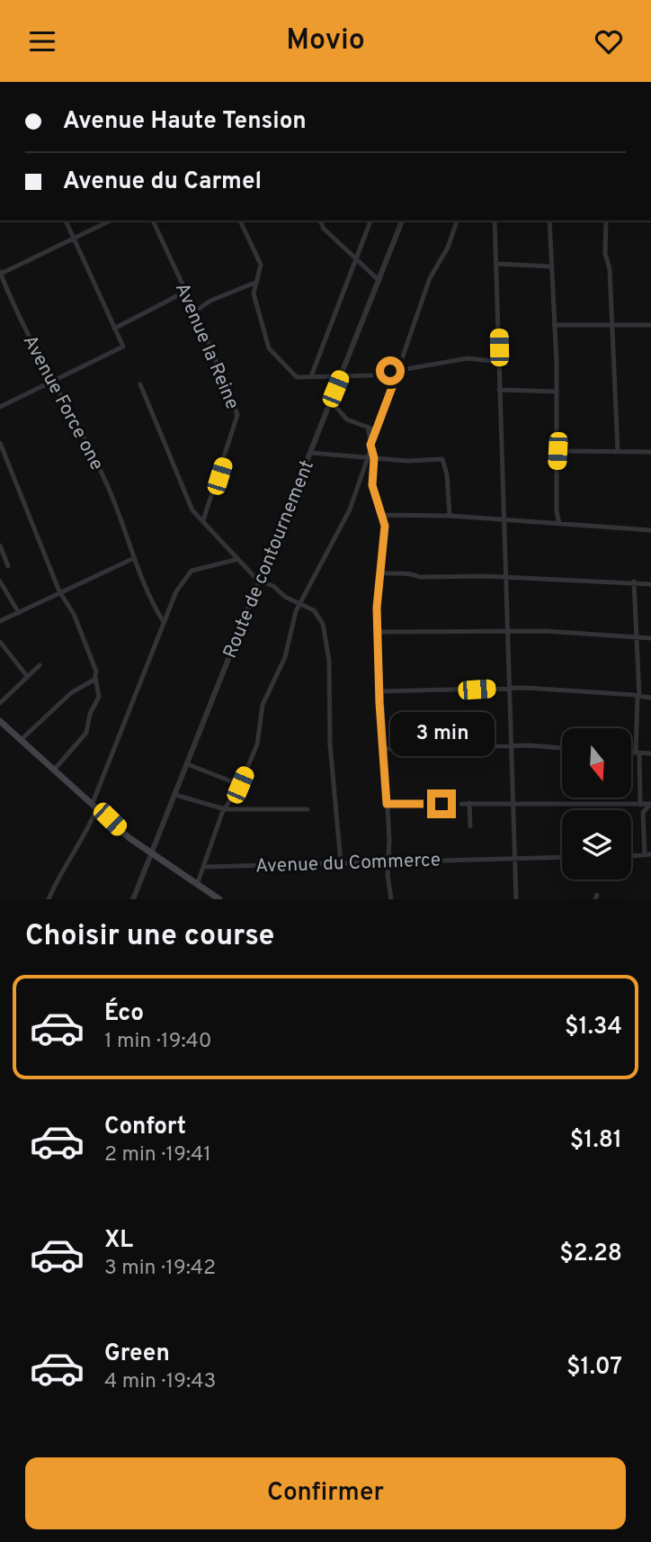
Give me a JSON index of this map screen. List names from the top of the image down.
{
  "streets": {
    "street": [
      "Avenue la Reine",
      "Avenue Force one",
      "Route de contournement",
      "Avenue du Commerce"
    ]
  },
  "north": "bottom",
  "page": {
    "header": "Movio",
    "banner": ["Avenue Haute Tension", "Avenue du Carmel"],
    "bubble": "3 min",
    "heading": "Choisir une course",
    "list": [
      {
        "name": "Éco",
        "note": "1 min · 19:40",
        "value": "$1.34"
      },
      {
        "name": "Confort",
        "note": "2 min · 19:41",
        "value": "$1.81"
      },
      {
        "name": "XL",
        "note": "3 min · 19:42",
        "value": "$2.28"
      },
      {
        "name": "Green",
        "note": "4 min · 19:43",
        "value": "$1.07"
      }
    ],
    "buttons": "Confirmer"
  }
}
